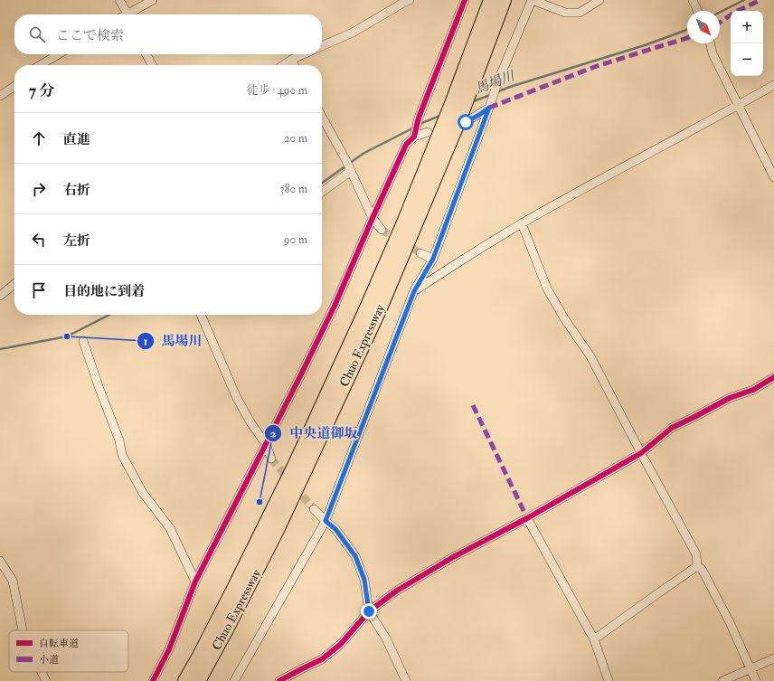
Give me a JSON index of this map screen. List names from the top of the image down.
{
  "streets": {
    "highway": ["Chuo Expressway"]
  },
  "water": ["馬場川"],
  "places": ["馬場川", "中央道御坂"],
  "legend": ["自転車道", "小道"],
  "north": "bottom right",
  "page": {
    "map_buttons": ["+", "−"],
    "search": "ここで検索",
    "heading": ["7 分", "徒歩 · 490 m"],
    "list": [
      ["直進", "20 m"],
      ["右折", "380 m"],
      ["左折", "90 m"],
      "目的地に到着"
    ]
  }
}
